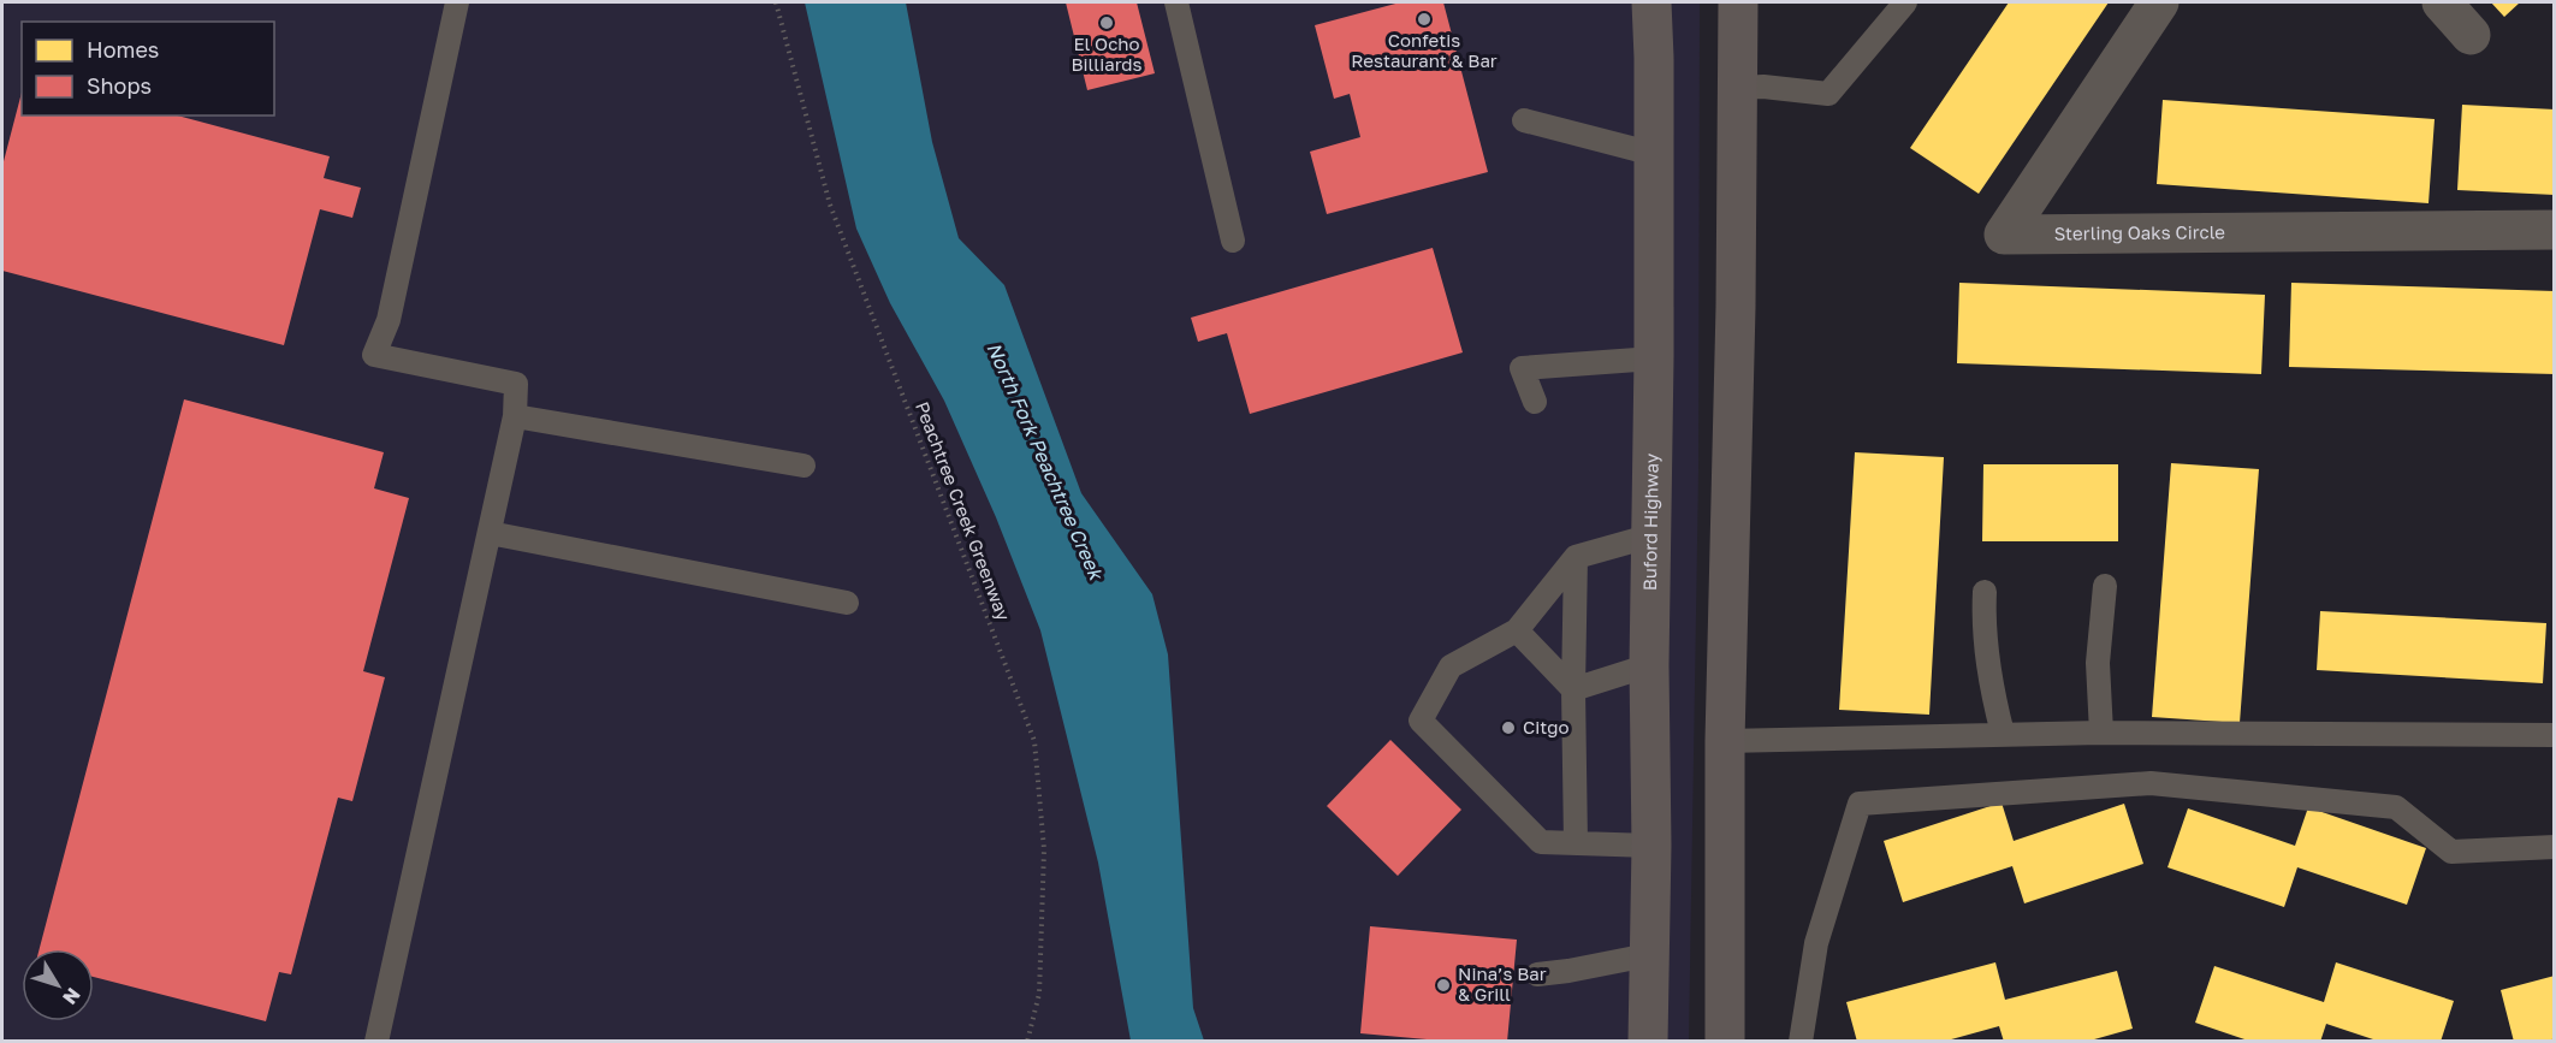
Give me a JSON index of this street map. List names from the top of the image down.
{
  "streets": {
    "main road": ["Buford Highway"],
    "street": ["Sterling Oaks Circle"],
    "path": ["Peachtree Creek Greenway"]
  },
  "water": ["North Fork Peachtree Creek"],
  "places": [
    "Confetis Restaurant & Bar",
    "El Ocho Billiards",
    "Citgo",
    "Nina’s Bar & Grill"
  ],
  "legend": ["Homes", "Shops"],
  "north": "bottom right"
}
